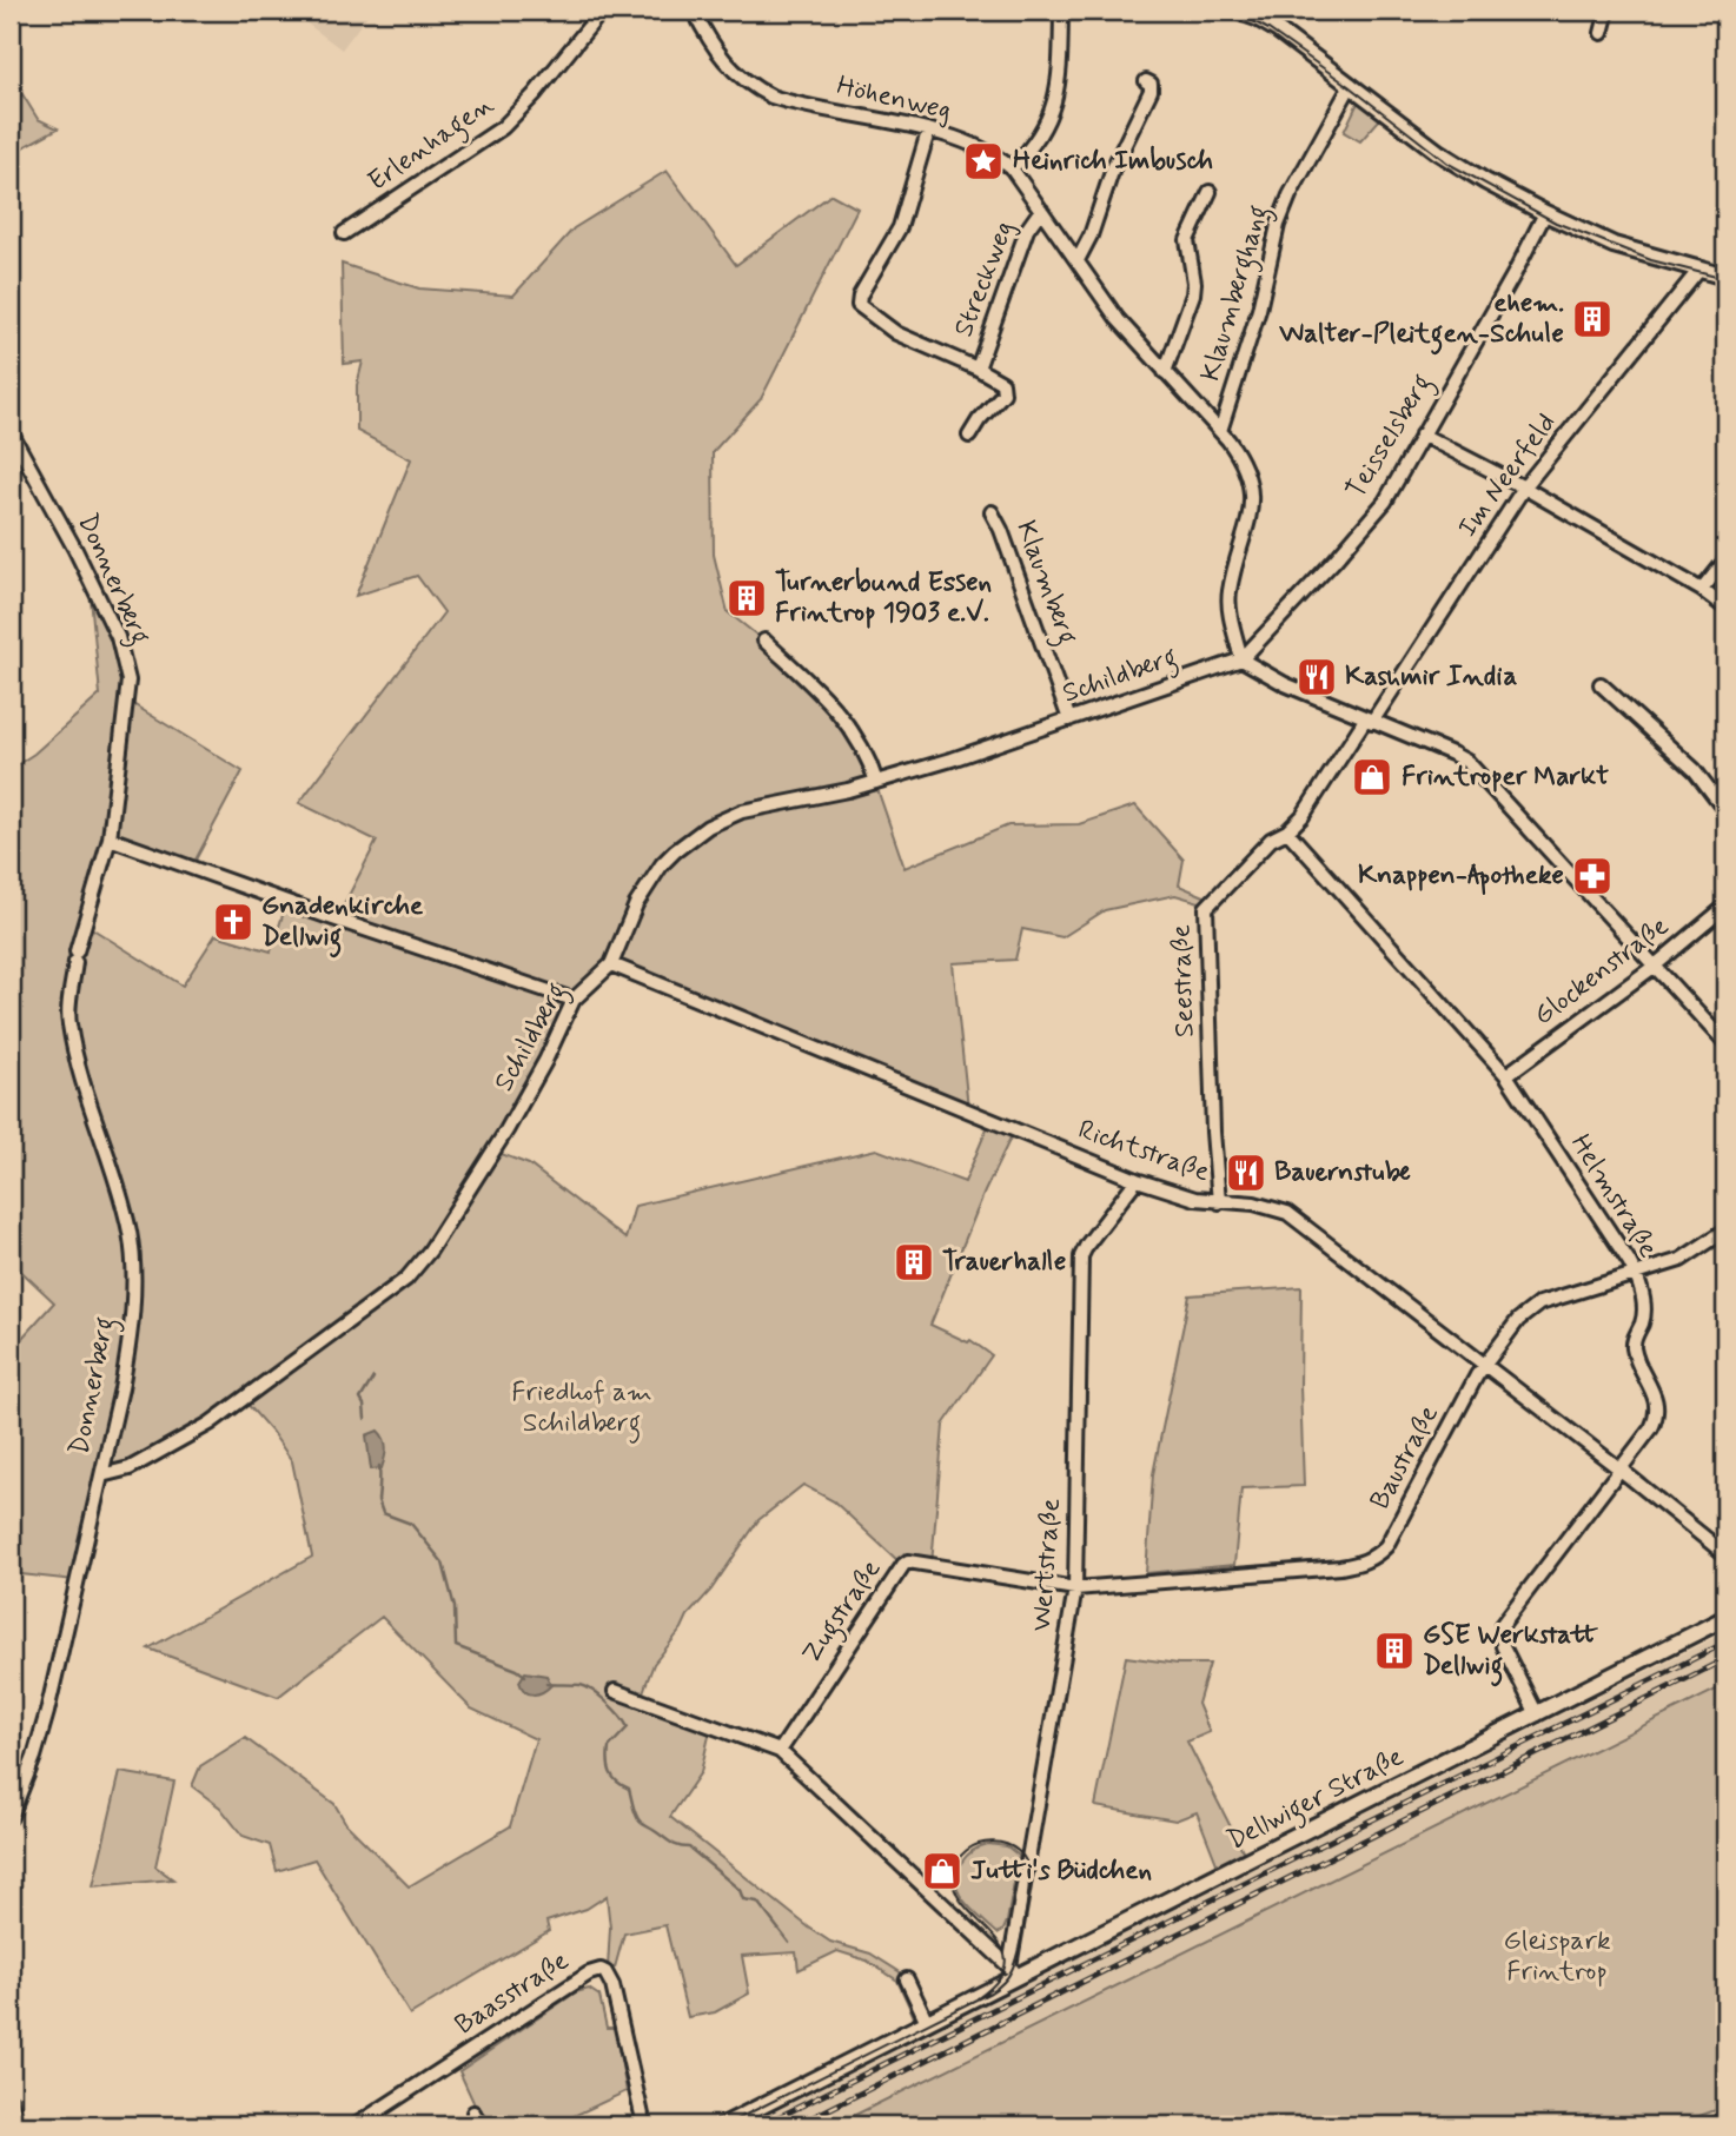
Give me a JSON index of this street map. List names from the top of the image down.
{
  "streets": {
    "main road": ["Dellwiger Straße"],
    "street": [
      "Höhenweg",
      "Erlenhagen",
      "Streckweg",
      "Klaumberghang",
      "Teisselsberg",
      "Im Neerfeld",
      "Donnerberg",
      "Klaumberg",
      "Schildberg",
      "Glockenstraße",
      "Seestraße",
      "Richtstraße",
      "Helmstraße",
      "Baustraße",
      "Wertstraße",
      "Zugstraße",
      "Baasstraße"
    ]
  },
  "crossings": [
    ["Höhenweg", "Streckweg"],
    ["Höhenweg", "Klaumberghang"],
    ["Höhenweg", "Teisselsberg"],
    ["Höhenweg", "Schildberg"],
    ["Teisselsberg", "Schildberg"],
    ["Im Neerfeld", "Seestraße"],
    ["Donnerberg", "Schildberg"],
    ["Klaumberg", "Schildberg"],
    ["Schildberg", "Richtstraße"],
    ["Glockenstraße", "Helmstraße"],
    ["Seestraße", "Richtstraße"],
    ["Seestraße", "Helmstraße"],
    ["Richtstraße", "Helmstraße"],
    ["Richtstraße", "Baustraße"],
    ["Richtstraße", "Wertstraße"],
    ["Helmstraße", "Baustraße"],
    ["Helmstraße", "Dellwiger Straße"],
    ["Baustraße", "Wertstraße"],
    ["Baustraße", "Zugstraße"],
    ["Wertstraße", "Zugstraße"],
    ["Wertstraße", "Dellwiger Straße"]
  ],
  "parks": ["Friedhof am Schildberg", "Gleispark Frintrop"],
  "places": {
    "place": ["Heinrich Imbusch"],
    "building": [
      "ehem. Walter-Pleitgen-Schule",
      "Turnerbund Essen Frintrop 1903 e.V.",
      "Trauerhalle",
      "GSE Werkstatt Dellwig"
    ],
    "restaurant": ["Kashmir India", "Bauernstube"],
    "shop": ["Frintroper Markt", "Jutti's Büdchen"],
    "pharmacy": ["Knappen-Apotheke"],
    "church": ["Gnadenkirche Dellwig"]
  }
}
